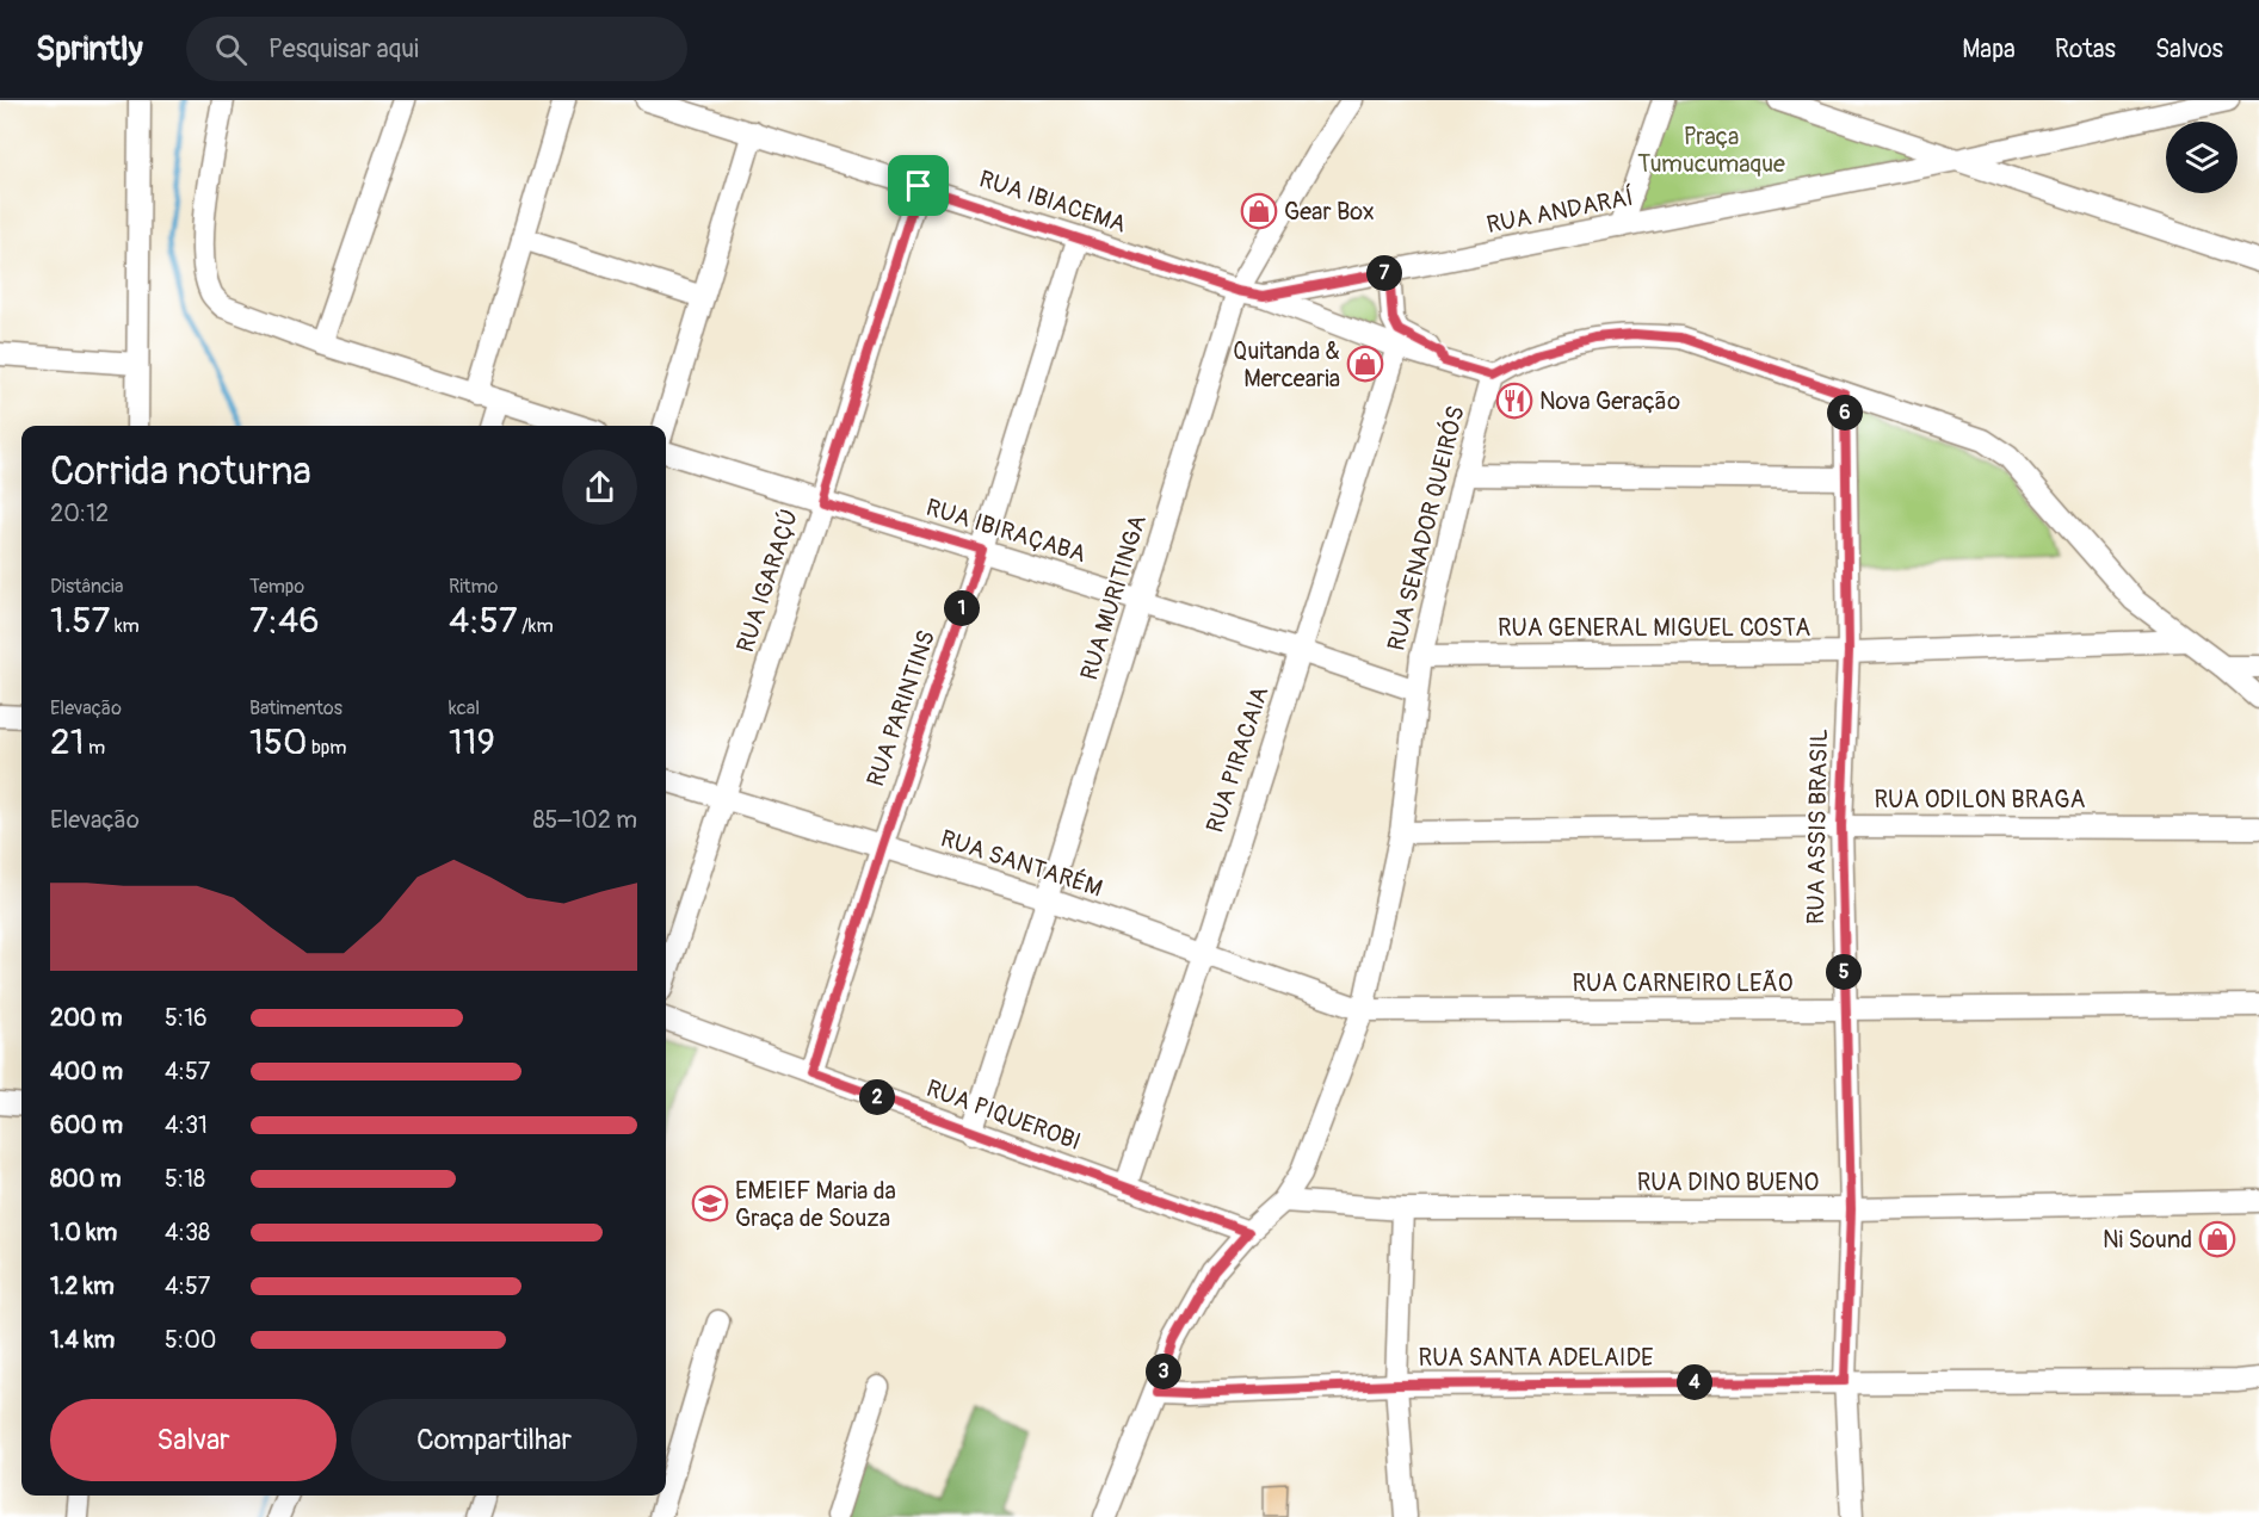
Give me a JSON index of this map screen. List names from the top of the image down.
{
  "streets": {
    "street": [
      "RUA IBIACEMA",
      "RUA ANDARAÍ",
      "RUA SENADOR QUEIRÓS",
      "RUA IBIRAÇABA",
      "RUA IGARAÇÚ",
      "RUA MURITINGA",
      "RUA GENERAL MIGUEL COSTA",
      "RUA PARINTINS",
      "RUA PIRACAIA",
      "RUA ODILON BRAGA",
      "RUA ASSIS BRASIL",
      "RUA SANTARÉM",
      "RUA CARNEIRO LEÃO",
      "RUA PIQUEROBI",
      "RUA DINO BUENO",
      "RUA SANTA ADELAIDE"
    ]
  },
  "crossings": [
    ["RUA IBIACEMA", "RUA ANDARAÍ"],
    ["RUA IBIACEMA", "RUA IGARAÇÚ"],
    ["RUA IBIACEMA", "RUA MURITINGA"],
    ["RUA IBIACEMA", "RUA PARINTINS"],
    ["RUA ANDARAÍ", "RUA MURITINGA"],
    ["RUA SENADOR QUEIRÓS", "RUA IBIRAÇABA"],
    ["RUA SENADOR QUEIRÓS", "RUA GENERAL MIGUEL COSTA"],
    ["RUA SENADOR QUEIRÓS", "RUA ODILON BRAGA"],
    ["RUA SENADOR QUEIRÓS", "RUA SANTARÉM"],
    ["RUA SENADOR QUEIRÓS", "RUA CARNEIRO LEÃO"],
    ["RUA SENADOR QUEIRÓS", "RUA PIQUEROBI"],
    ["RUA SENADOR QUEIRÓS", "RUA DINO BUENO"],
    ["RUA SENADOR QUEIRÓS", "RUA SANTA ADELAIDE"],
    ["RUA IBIRAÇABA", "RUA IGARAÇÚ"],
    ["RUA IBIRAÇABA", "RUA MURITINGA"],
    ["RUA IBIRAÇABA", "RUA PARINTINS"],
    ["RUA IBIRAÇABA", "RUA PIRACAIA"],
    ["RUA IGARAÇÚ", "RUA SANTARÉM"],
    ["RUA MURITINGA", "RUA SANTARÉM"],
    ["RUA MURITINGA", "RUA PIQUEROBI"],
    ["RUA GENERAL MIGUEL COSTA", "RUA ASSIS BRASIL"],
    ["RUA PARINTINS", "RUA SANTARÉM"],
    ["RUA PARINTINS", "RUA PIQUEROBI"],
    ["RUA PIRACAIA", "RUA SANTARÉM"],
    ["RUA PIRACAIA", "RUA PIQUEROBI"],
    ["RUA ODILON BRAGA", "RUA ASSIS BRASIL"],
    ["RUA ASSIS BRASIL", "RUA CARNEIRO LEÃO"],
    ["RUA ASSIS BRASIL", "RUA DINO BUENO"],
    ["RUA ASSIS BRASIL", "RUA SANTA ADELAIDE"],
    ["RUA SANTARÉM", "RUA CARNEIRO LEÃO"]
  ],
  "parks": ["Praça Tumucumaque"],
  "places": {
    "shop": ["Gear Box", "Quitanda & Mercearia", "Ni Sound"],
    "restaurant": ["Nova Geração"],
    "school or university": ["EMEIEF Maria da Graça de Souza"]
  },
  "page": {
    "header": "Sprintly",
    "search": "Pesquisar aqui",
    "nav": ["Mapa", "Rotas", "Salvos"],
    "pins": [
      "7",
      "6",
      "1",
      "5",
      "2",
      "3",
      "4"
    ],
    "heading": ["Corrida noturna", "20:12"],
    "stats": [
      ["Distância", "1.57 km"],
      ["Tempo", "7:46"],
      ["Ritmo", "4:57 /km"],
      ["Elevação", "21 m"],
      ["Batimentos", "150 bpm"],
      ["kcal", "119"]
    ],
    "chart": ["Elevação", "85–102 m"],
    "list": [
      {
        "name": "200 m",
        "note": "5:16"
      },
      {
        "name": "400 m",
        "note": "4:57"
      },
      {
        "name": "600 m",
        "note": "4:31"
      },
      {
        "name": "800 m",
        "note": "5:18"
      },
      {
        "name": "1.0 km",
        "note": "4:38"
      },
      {
        "name": "1.2 km",
        "note": "4:57"
      },
      {
        "name": "1.4 km",
        "note": "5:00"
      }
    ],
    "buttons": ["Salvar", "Compartilhar"]
  }
}
